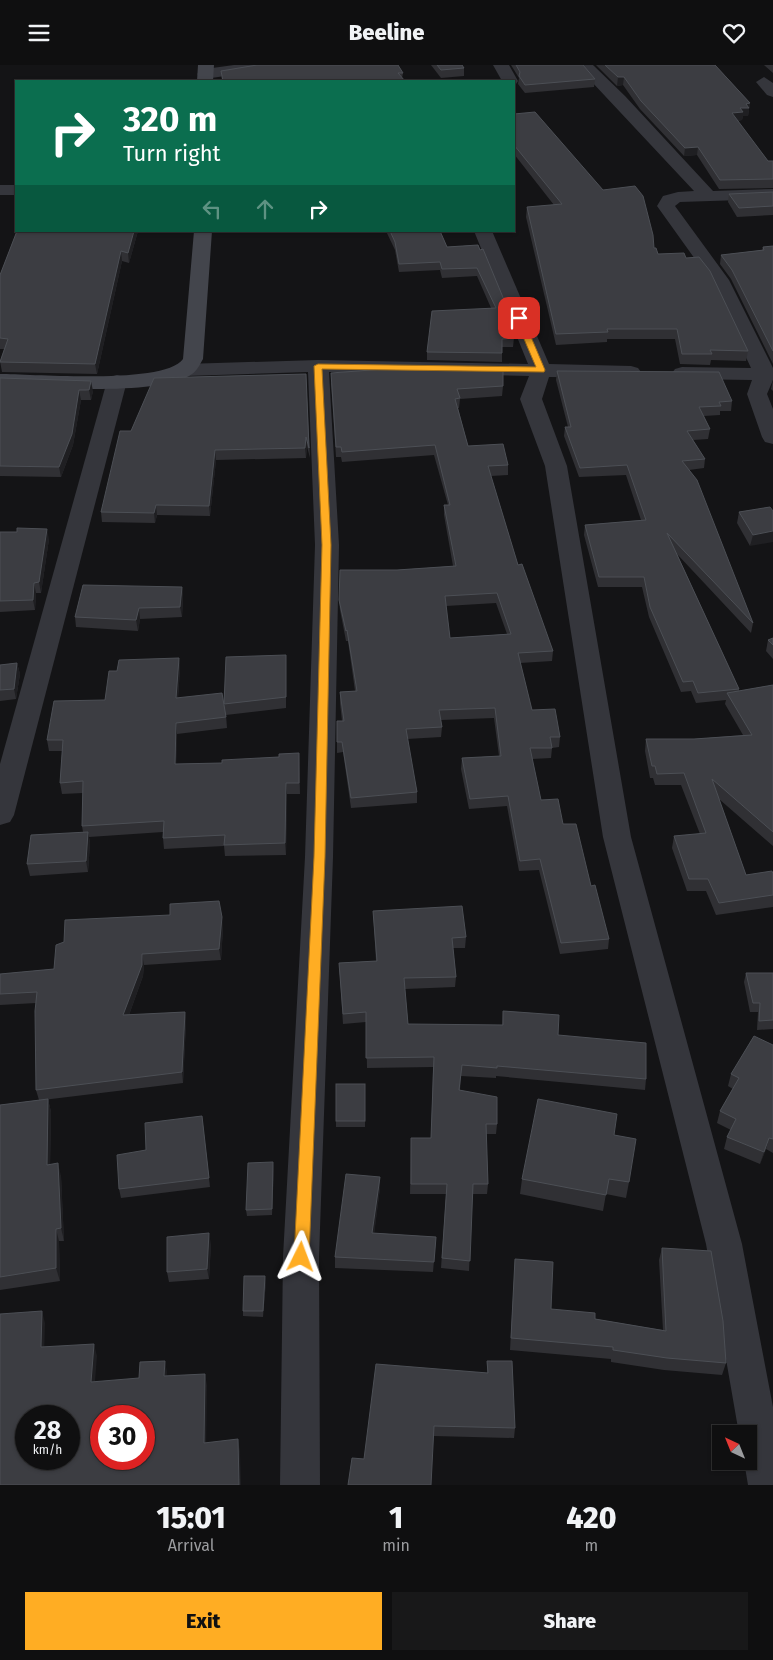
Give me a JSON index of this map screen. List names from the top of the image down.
{
  "north": "top left",
  "page": {
    "header": "Beeline",
    "turn": ["320 m", "Turn right"],
    "speed": "28 km/h",
    "limit": "30",
    "eta": [
      "15:01",
      "Arrival",
      "1",
      "min",
      "420",
      "m"
    ],
    "buttons": ["Exit", "Share"]
  }
}
